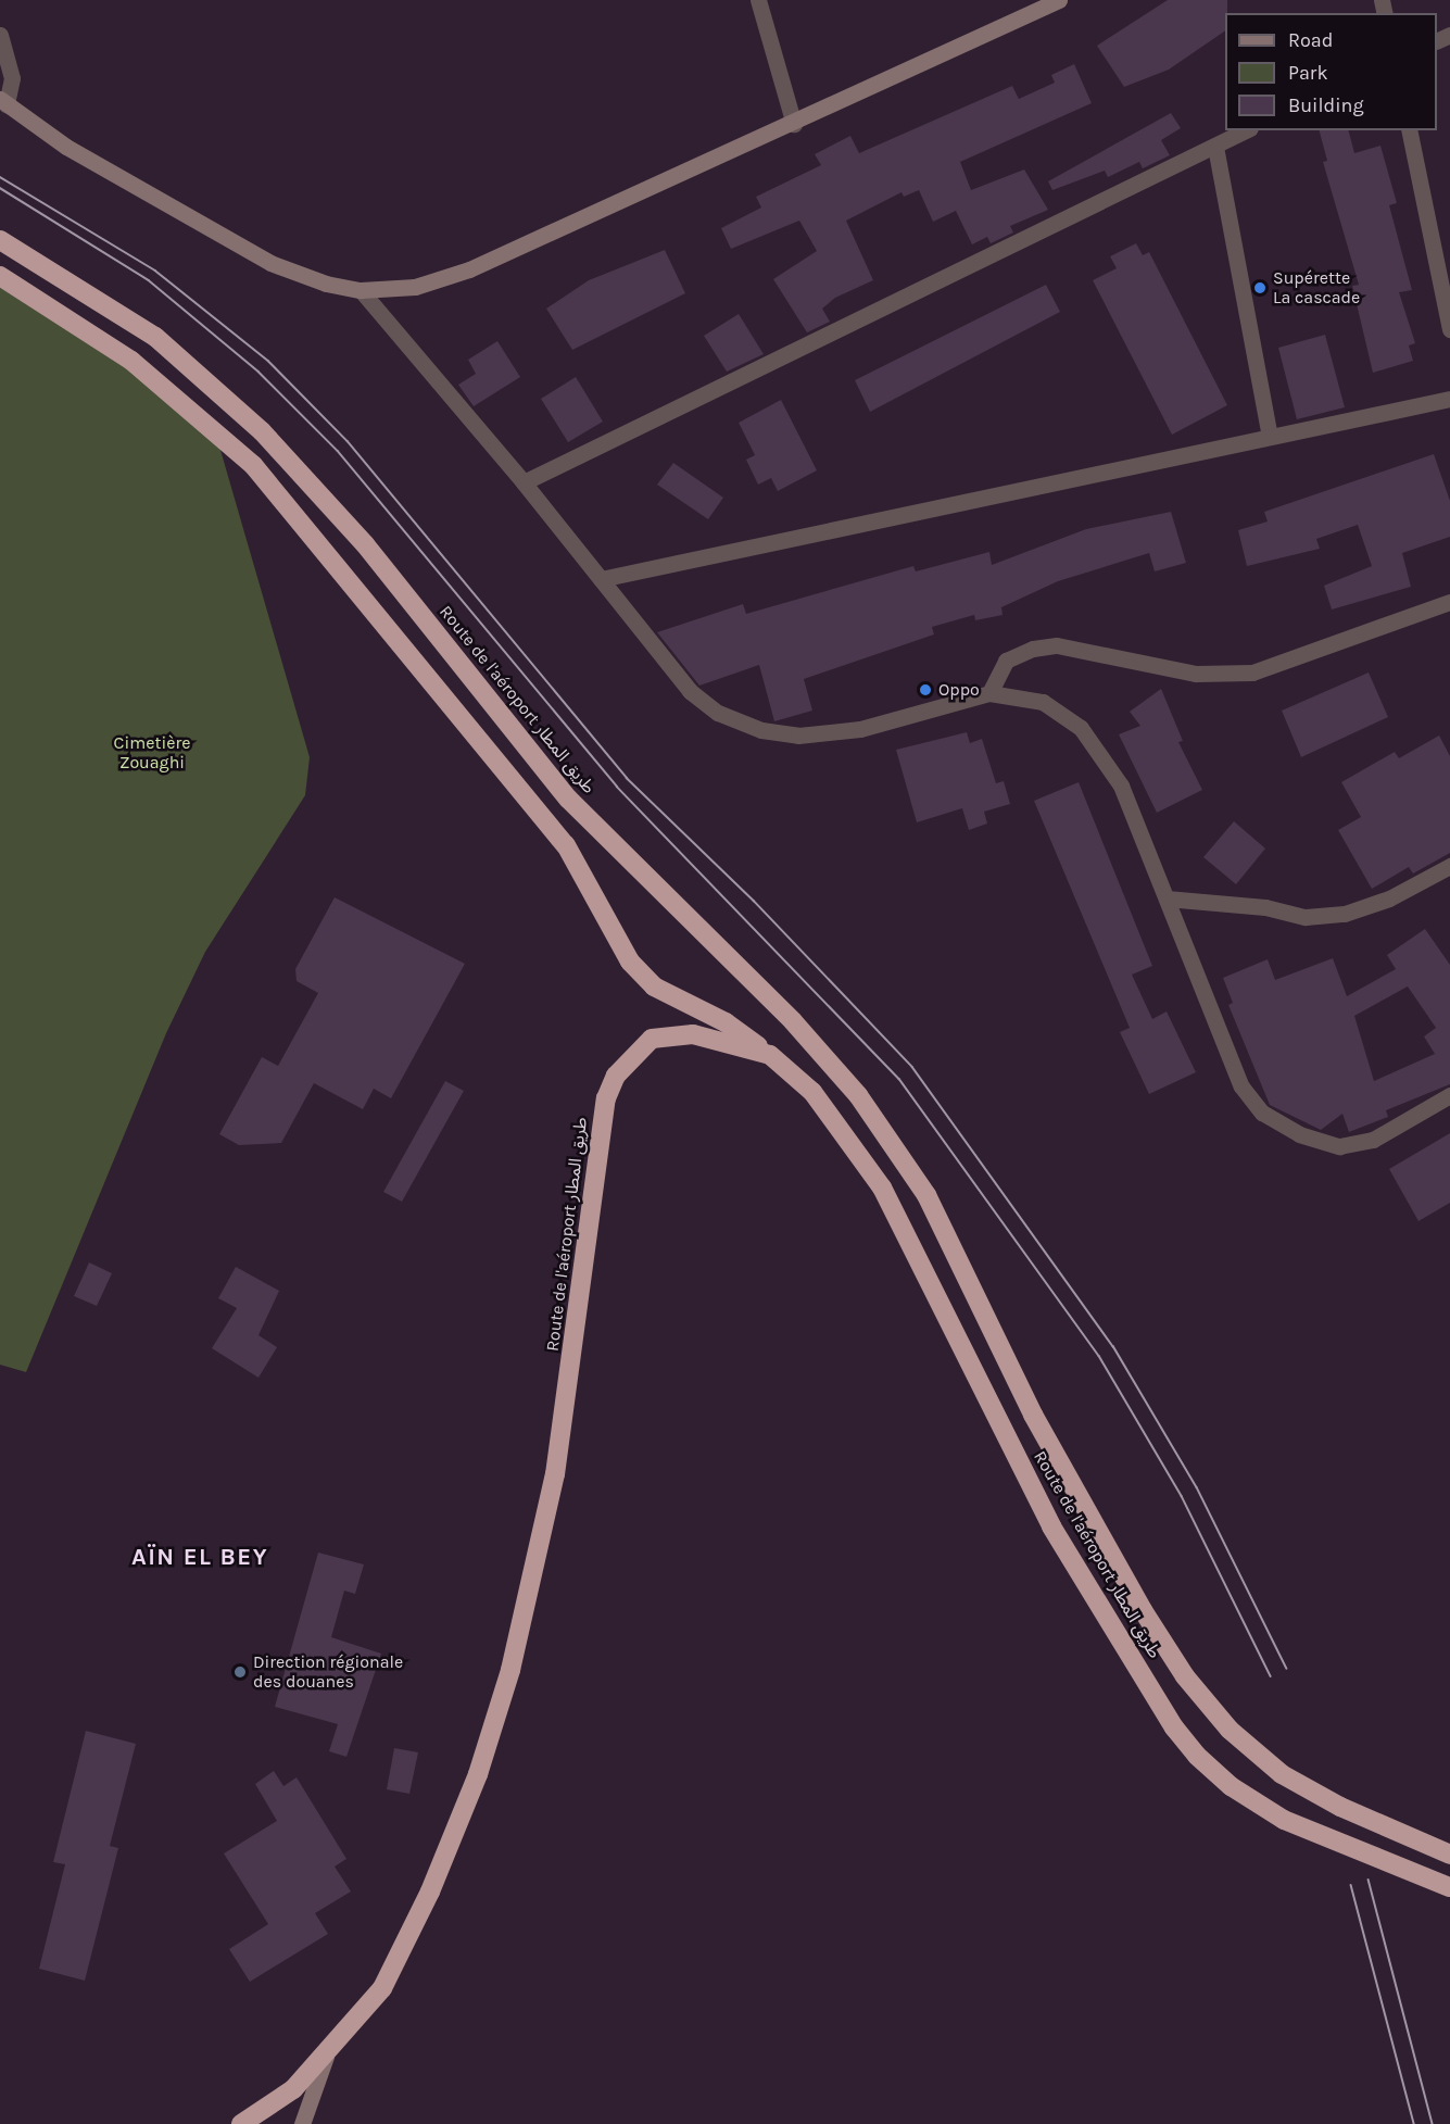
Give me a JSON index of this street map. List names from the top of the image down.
{
  "streets": {
    "highway": ["Route de l'aéroport طريق المطار"]
  },
  "districts": ["AÏN EL BEY"],
  "parks": ["Cimetière Zouaghi"],
  "places": ["Supérette La cascade", "Oppo", "Direction régionale des douanes"],
  "legend": ["Road", "Park", "Building"]
}
